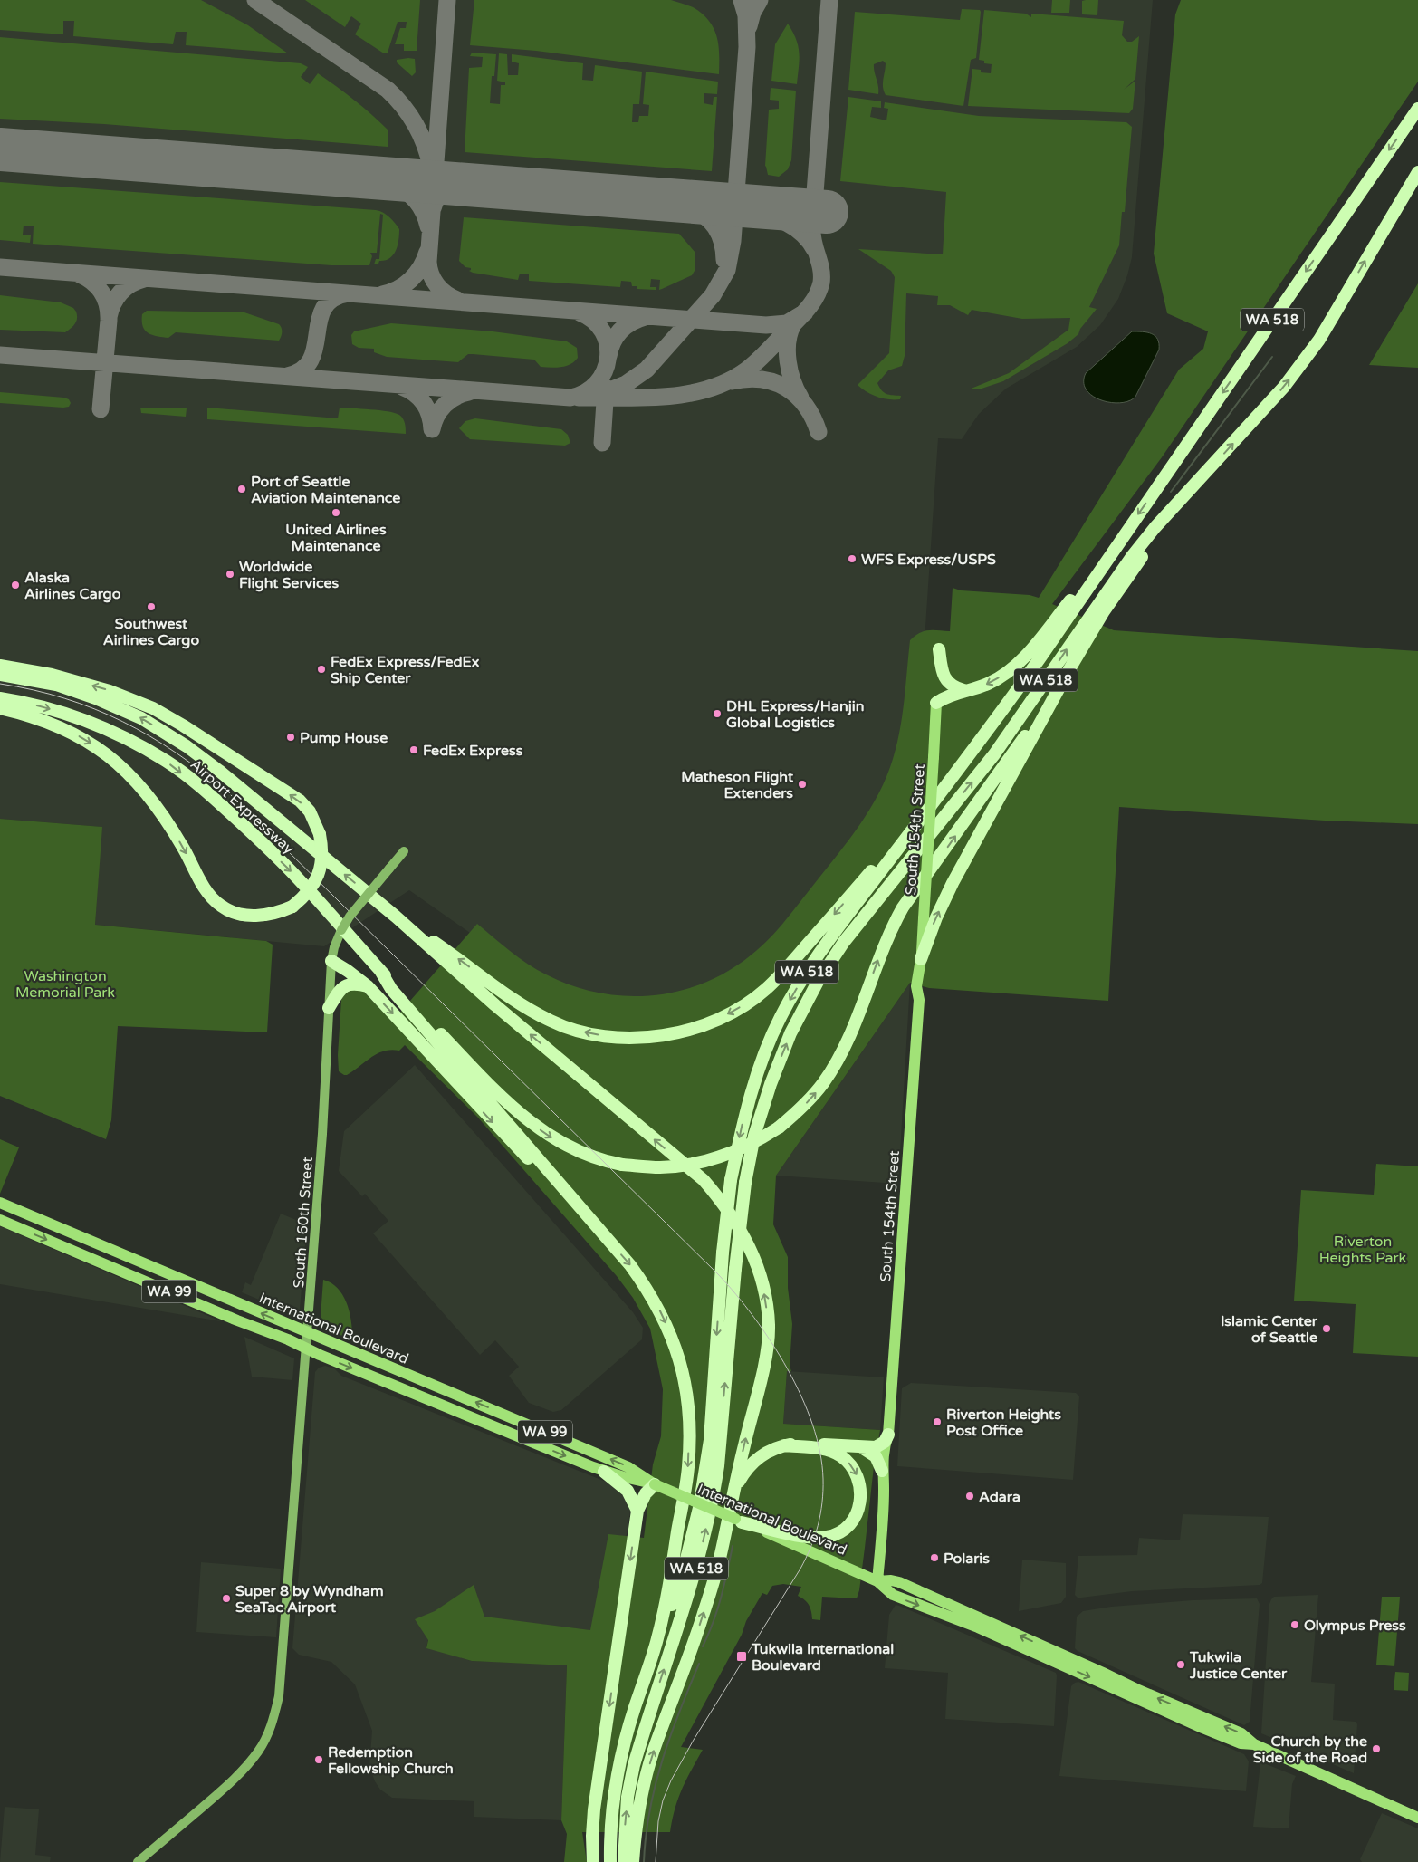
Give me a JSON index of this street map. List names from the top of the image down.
{
  "streets": {
    "highway": ["WA 518", "Airport Expressway"],
    "main road": [
      "South 154th Street",
      "South 160th Street",
      "WA 99",
      "International Boulevard"
    ]
  },
  "crossings": [
    ["South 154th Street", "International Boulevard"],
    ["South 160th Street", "International Boulevard"]
  ],
  "parks": ["Washington Memorial Park", "Riverton Heights Park"],
  "places": {
    "other": [
      "Port of Seattle Aviation Maintenance",
      "United Airlines Maintenance",
      "WFS Express/USPS",
      "Worldwide Flight Services",
      "Alaska Airlines Cargo",
      "Southwest Airlines Cargo",
      "FedEx Express/FedEx Ship Center",
      "DHL Express/Hanjin Global Logistics",
      "Pump House",
      "FedEx Express",
      "Matheson Flight Extenders",
      "Islamic Center of Seattle",
      "Riverton Heights Post Office",
      "Adara",
      "Polaris",
      "Super 8 by Wyndham SeaTac Airport",
      "Olympus Press",
      "Tukwila Justice Center",
      "Church by the Side of the Road",
      "Redemption Fellowship Church"
    ],
    "transit": ["Tukwila International Boulevard"]
  }
}
